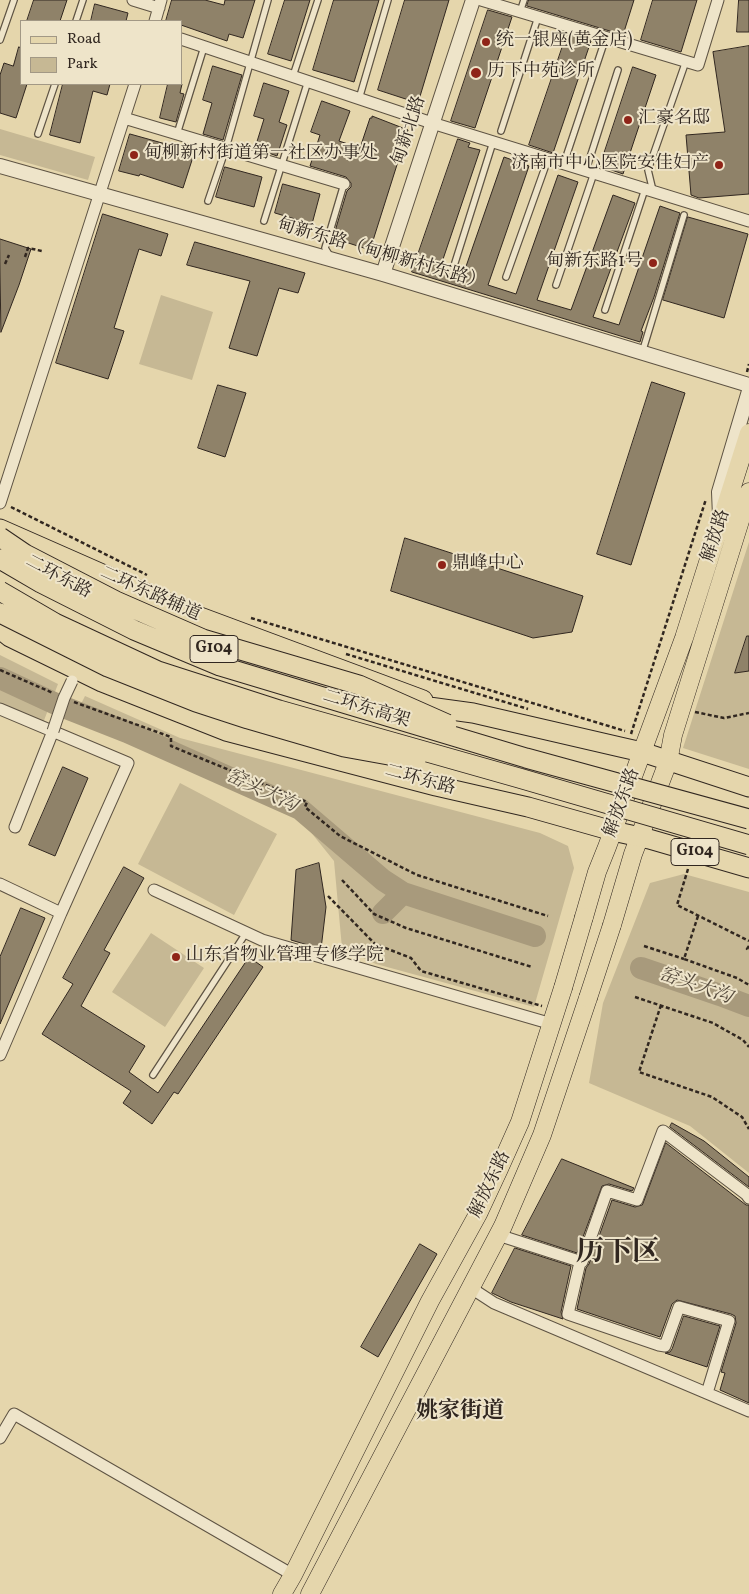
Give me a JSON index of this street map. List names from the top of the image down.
{
  "streets": {
    "highway": [
      "二环东路",
      "二环东路辅道",
      "G104",
      "二环东高架"
    ],
    "main road": ["解放路", "解放东路"],
    "street": ["甸新北路", "甸新东路（甸柳新村东路）"]
  },
  "crossings": [
    ["甸新北路", "甸新东路（甸柳新村东路）"],
    ["解放路", "二环东路"],
    ["解放路", "解放东路"],
    ["二环东路", "二环东路辅道"],
    ["二环东路", "解放东路"]
  ],
  "districts": ["历下区", "姚家街道"],
  "water": ["窑头大沟"],
  "places": [
    "统一银座(黄金店)",
    "历下中苑诊所",
    "汇豪名邸",
    "甸柳新村街道第一社区办事处",
    "济南市中心医院安佳妇产",
    "甸新东路1号",
    "鼎峰中心",
    "山东省物业管理专修学院"
  ],
  "legend": ["Road", "Park"]
}
